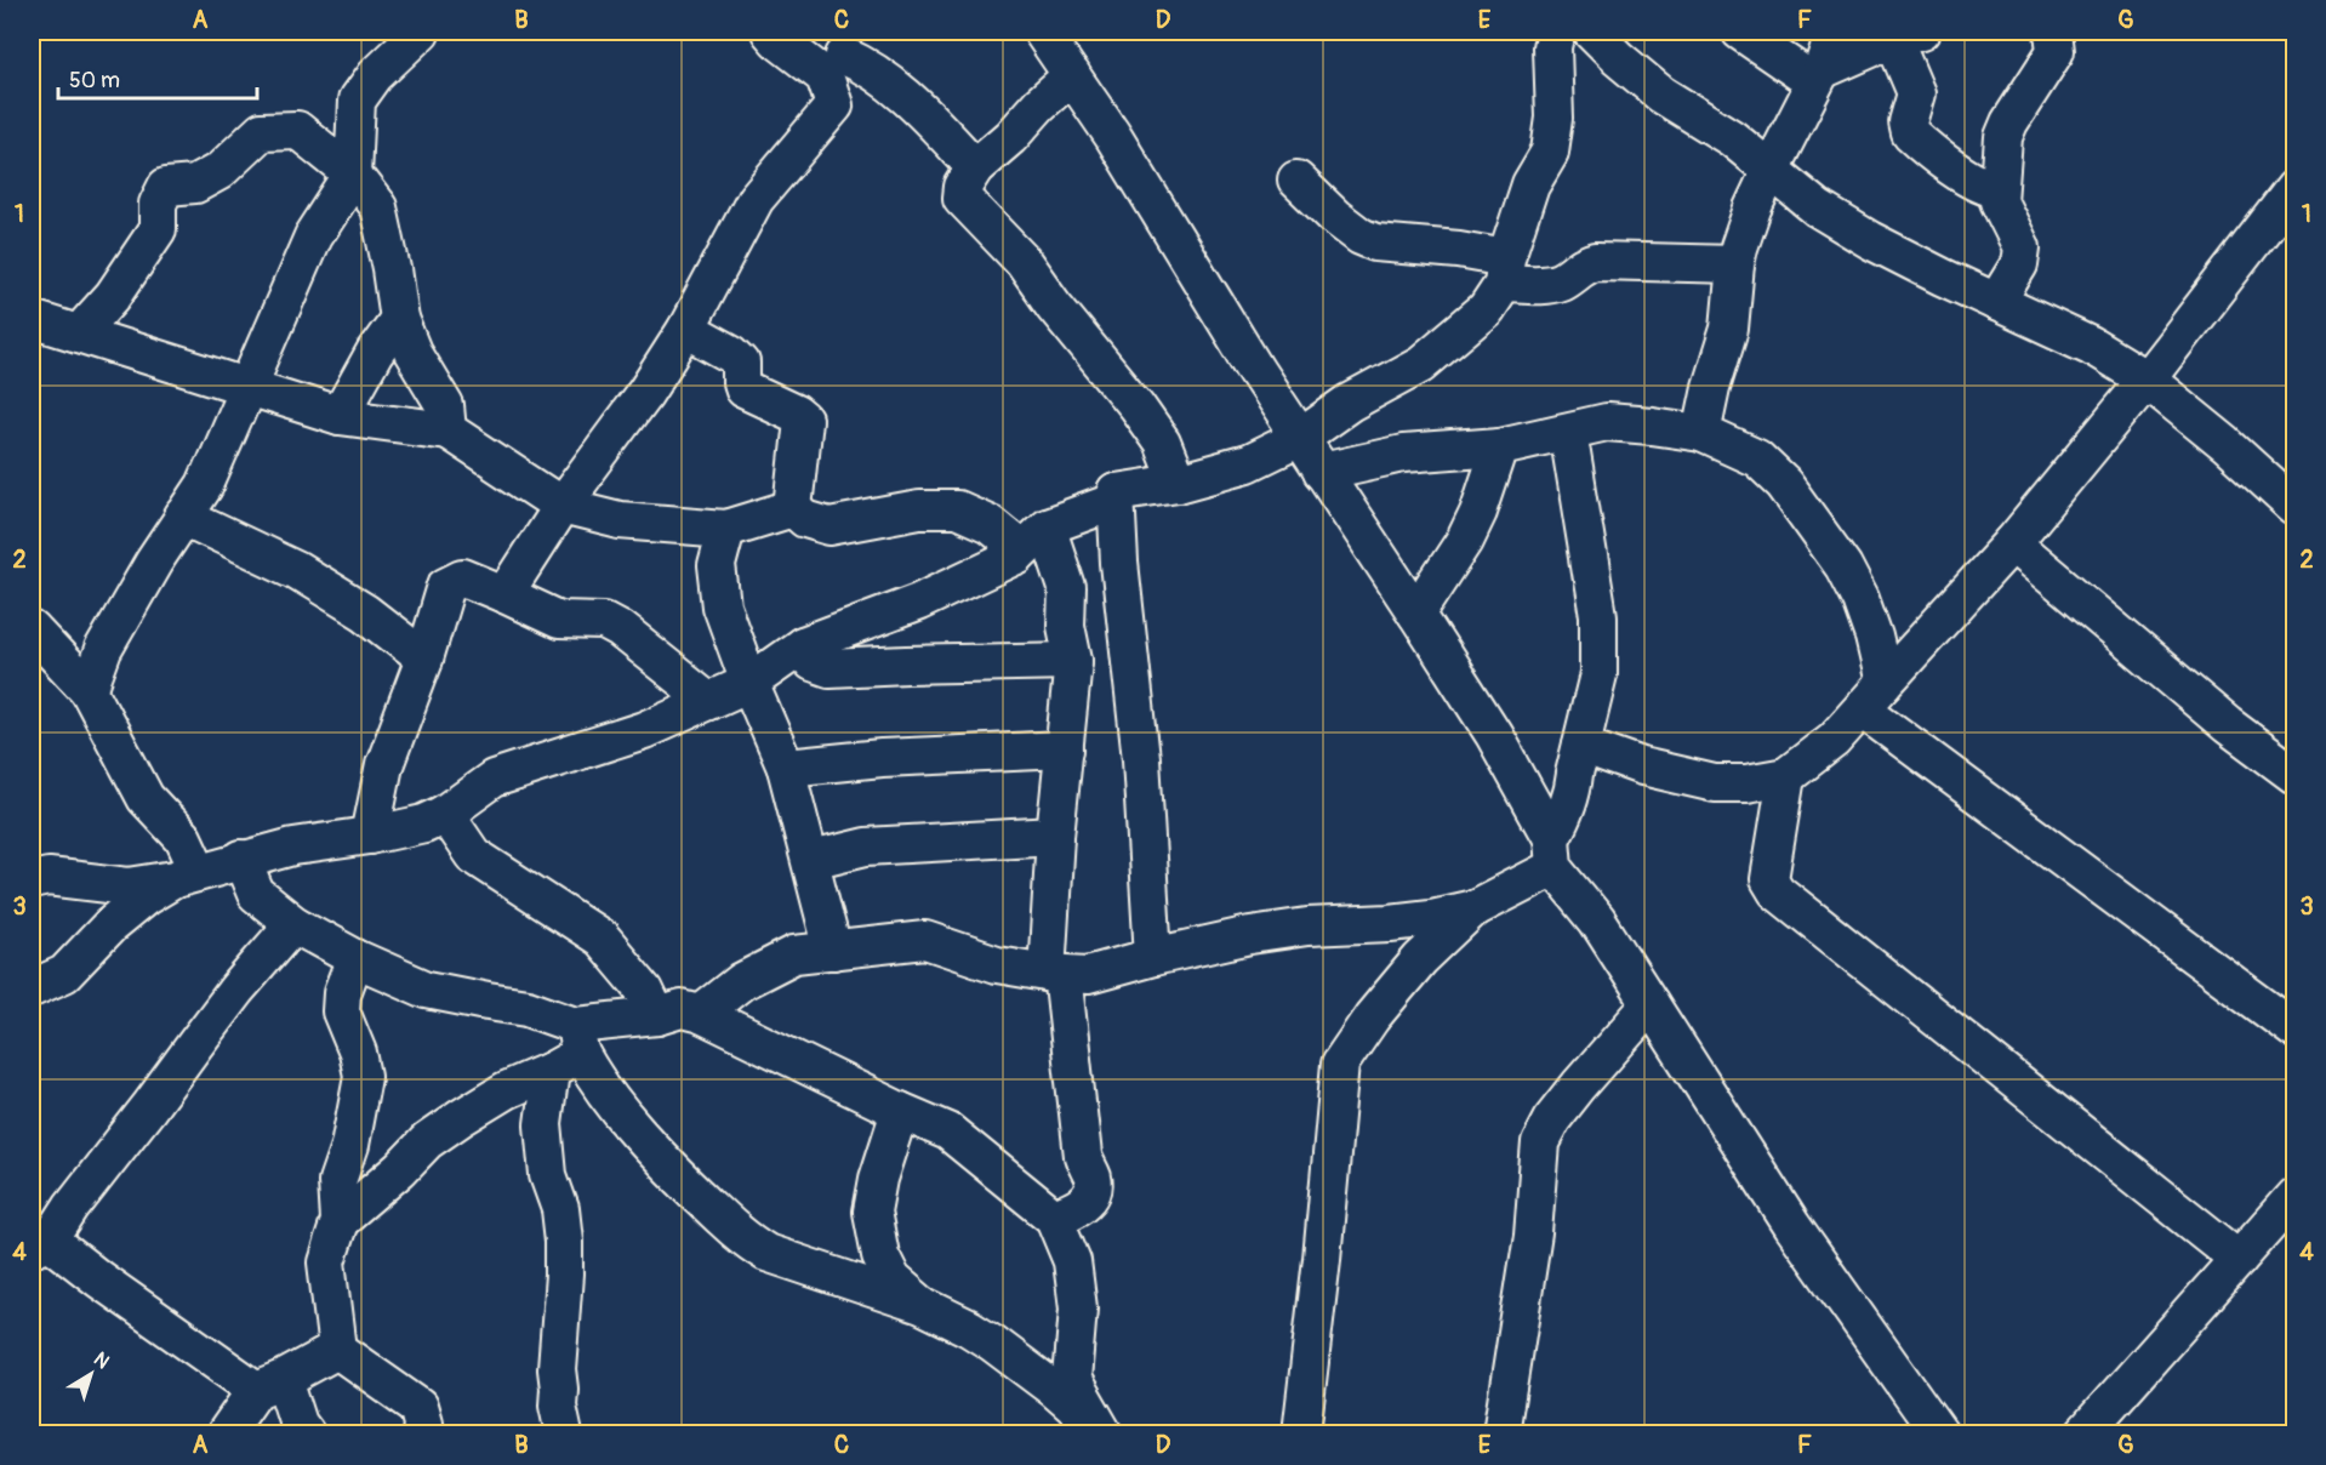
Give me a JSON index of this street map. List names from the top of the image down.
{
  "scale_bar": "50 m",
  "north": "top right",
  "grid": {
    "columns": [
      "A",
      "B",
      "C",
      "D",
      "E",
      "F",
      "G"
    ],
    "rows": [
      "1",
      "2",
      "3",
      "4"
    ]
  }
}
